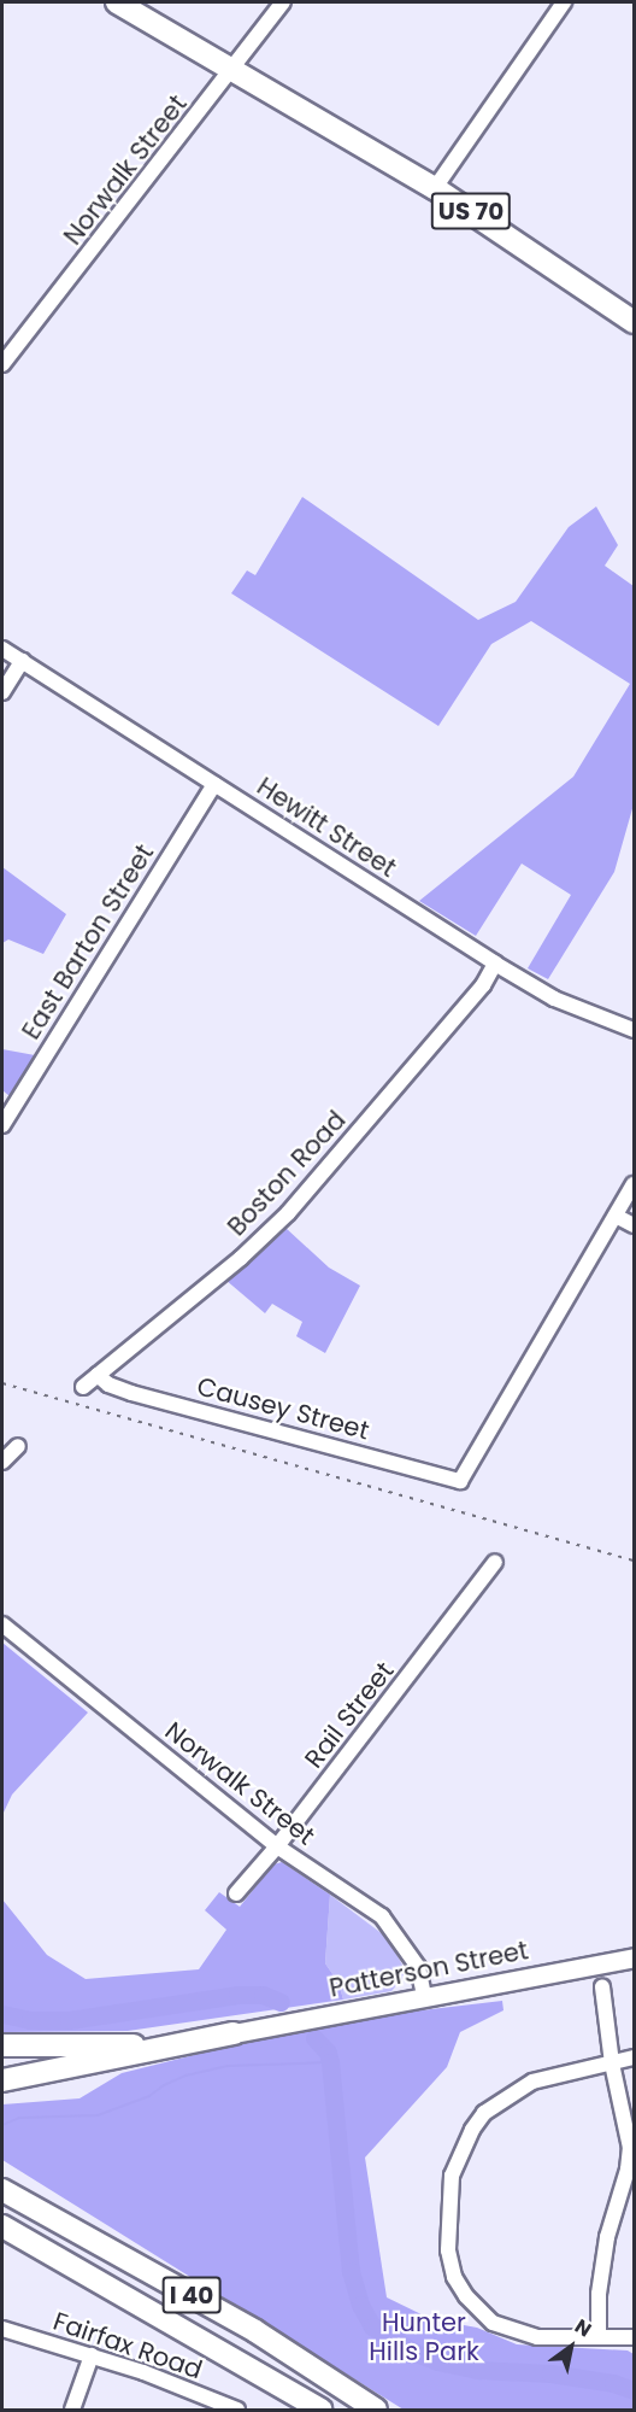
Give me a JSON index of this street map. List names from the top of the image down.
{
  "streets": {
    "highway": ["US 70", "I 40"],
    "main road": ["Patterson Street"],
    "street": [
      "Norwalk Street",
      "Hewitt Street",
      "East Barton Street",
      "Boston Road",
      "Causey Street",
      "Rail Street",
      "Fairfax Road"
    ]
  },
  "crossings": [
    ["Norwalk Street", "US 70"],
    ["Norwalk Street", "Rail Street"],
    ["Norwalk Street", "Patterson Street"],
    ["Hewitt Street", "East Barton Street"],
    ["Hewitt Street", "Boston Road"],
    ["Boston Road", "Causey Street"]
  ],
  "parks": ["Hunter Hills Park"],
  "north": "top right"
}
